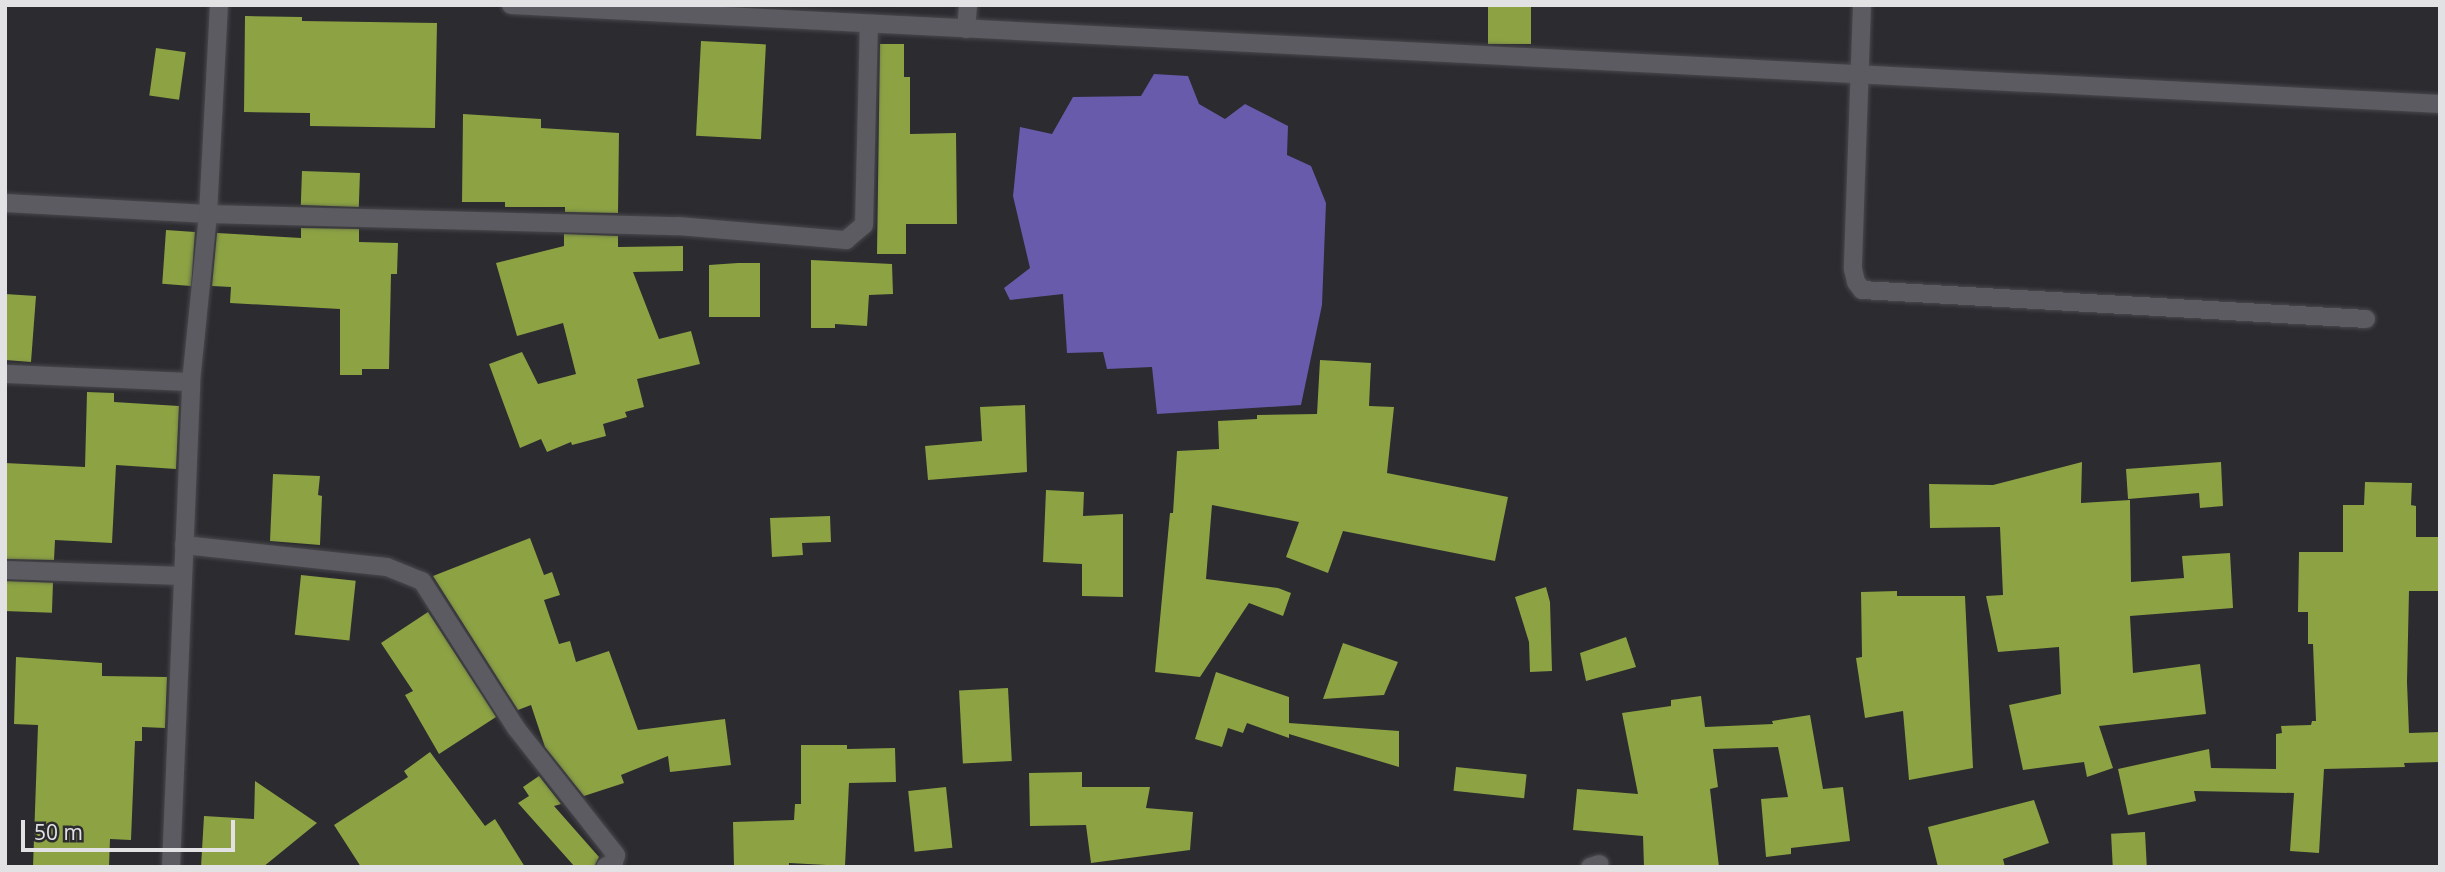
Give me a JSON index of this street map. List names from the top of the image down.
{
  "scale_bar": "50 m"
}
